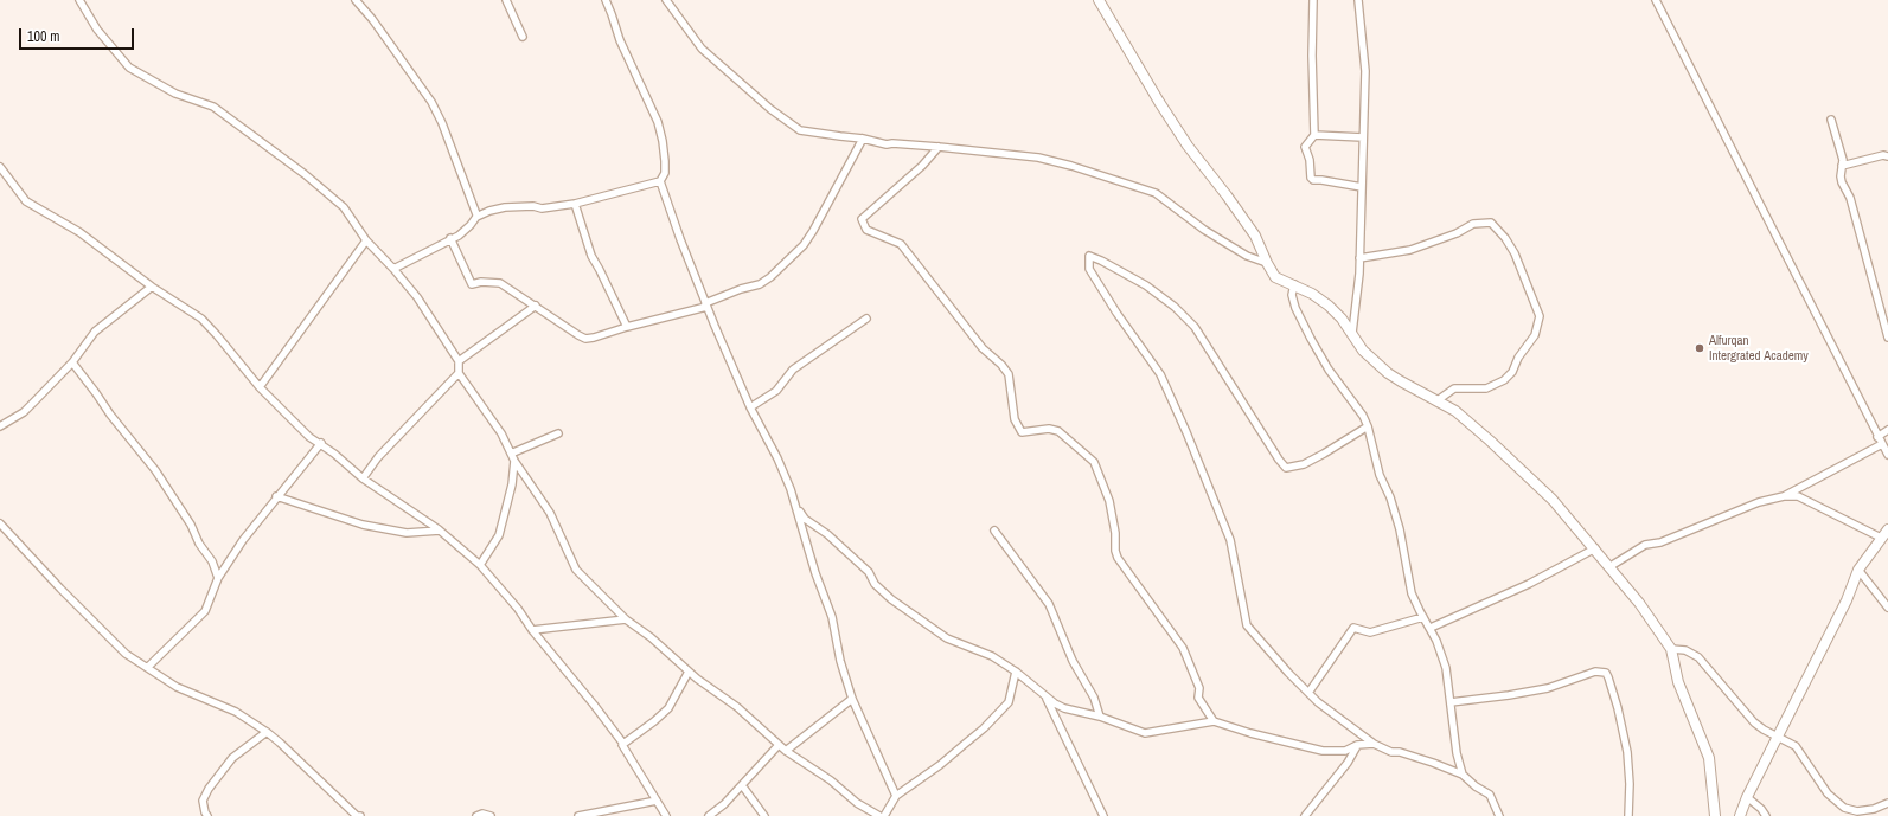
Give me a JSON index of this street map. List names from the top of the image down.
{
  "places": ["Alfurqan Intergrated Academy"],
  "scale_bar": "100 m"
}
